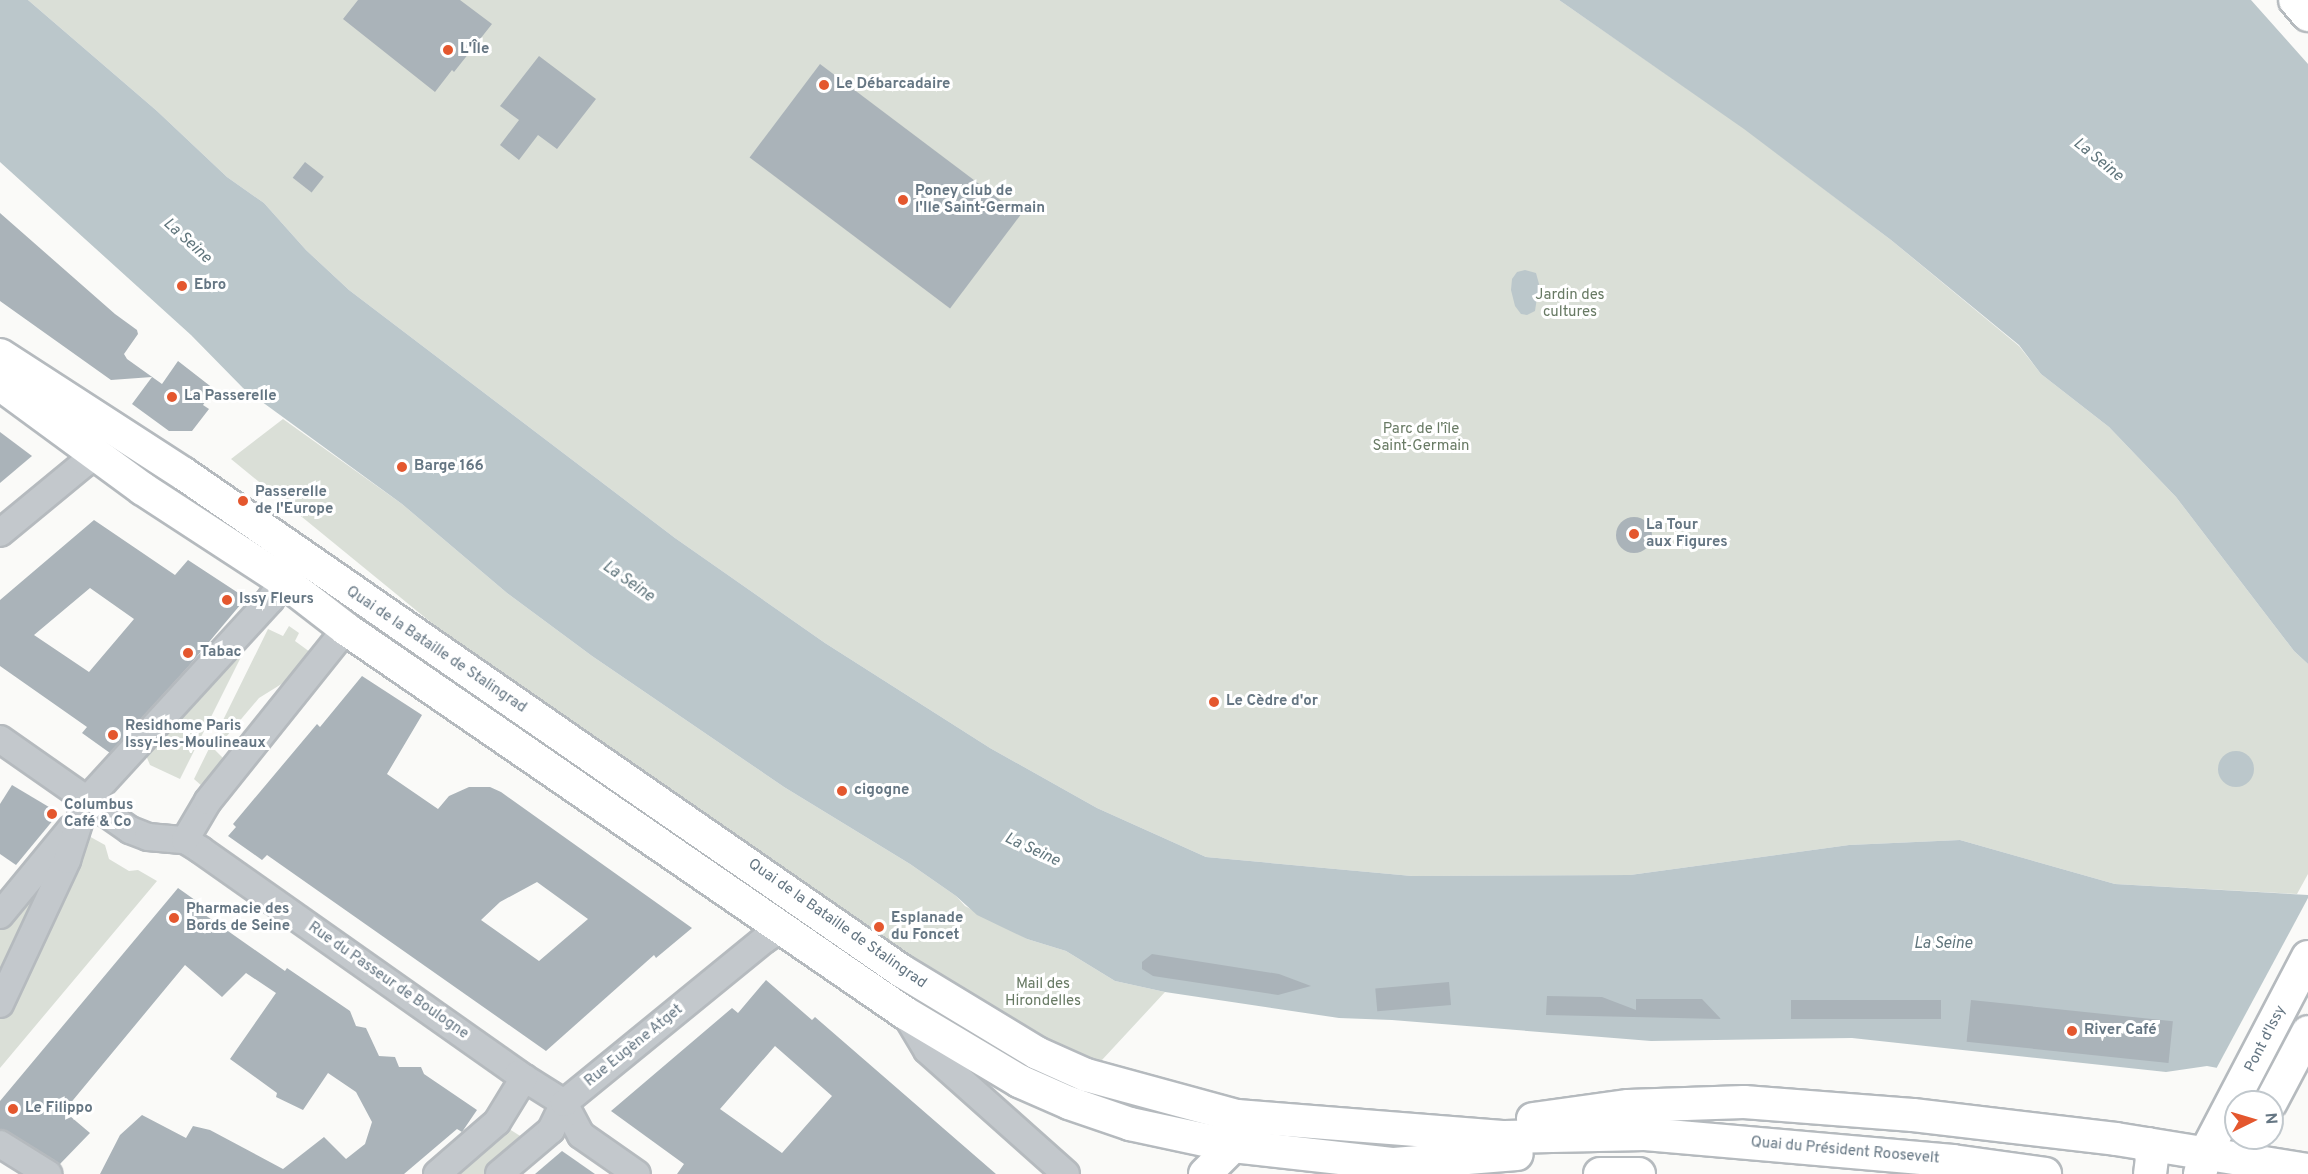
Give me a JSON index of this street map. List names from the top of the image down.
{
  "streets": {
    "main road": ["Quai de la Bataille de Stalingrad", "Pont d'Issy", "Quai du Président Roosevelt"],
    "street": ["Rue du Passeur de Boulogne", "Rue Eugène Atget"]
  },
  "crossings": [
    ["Quai de la Bataille de Stalingrad", "Rue Eugène Atget"],
    ["Quai de la Bataille de Stalingrad", "Quai du Président Roosevelt"],
    ["Rue du Passeur de Boulogne", "Rue Eugène Atget"]
  ],
  "water": ["La Seine"],
  "parks": ["Jardin des cultures", "Parc de l'île Saint-Germain", "Mail des Hirondelles"],
  "places": [
    "L'Île",
    "Le Débarcadaire",
    "Poney club de l'Ile Saint-Germain",
    "Ebro",
    "La Passerelle",
    "Barge 166",
    "Passerelle de l'Europe",
    "La Tour aux Figures",
    "Issy Fleurs",
    "Tabac",
    "Le Cèdre d'or",
    "Residhome Paris Issy-les-Moulineaux",
    "cigogne",
    "Columbus Café & Co",
    "Pharmacie des Bords de Seine",
    "Esplanade du Foncet",
    "River Café",
    "Le Filippo"
  ],
  "north": "right"
}
